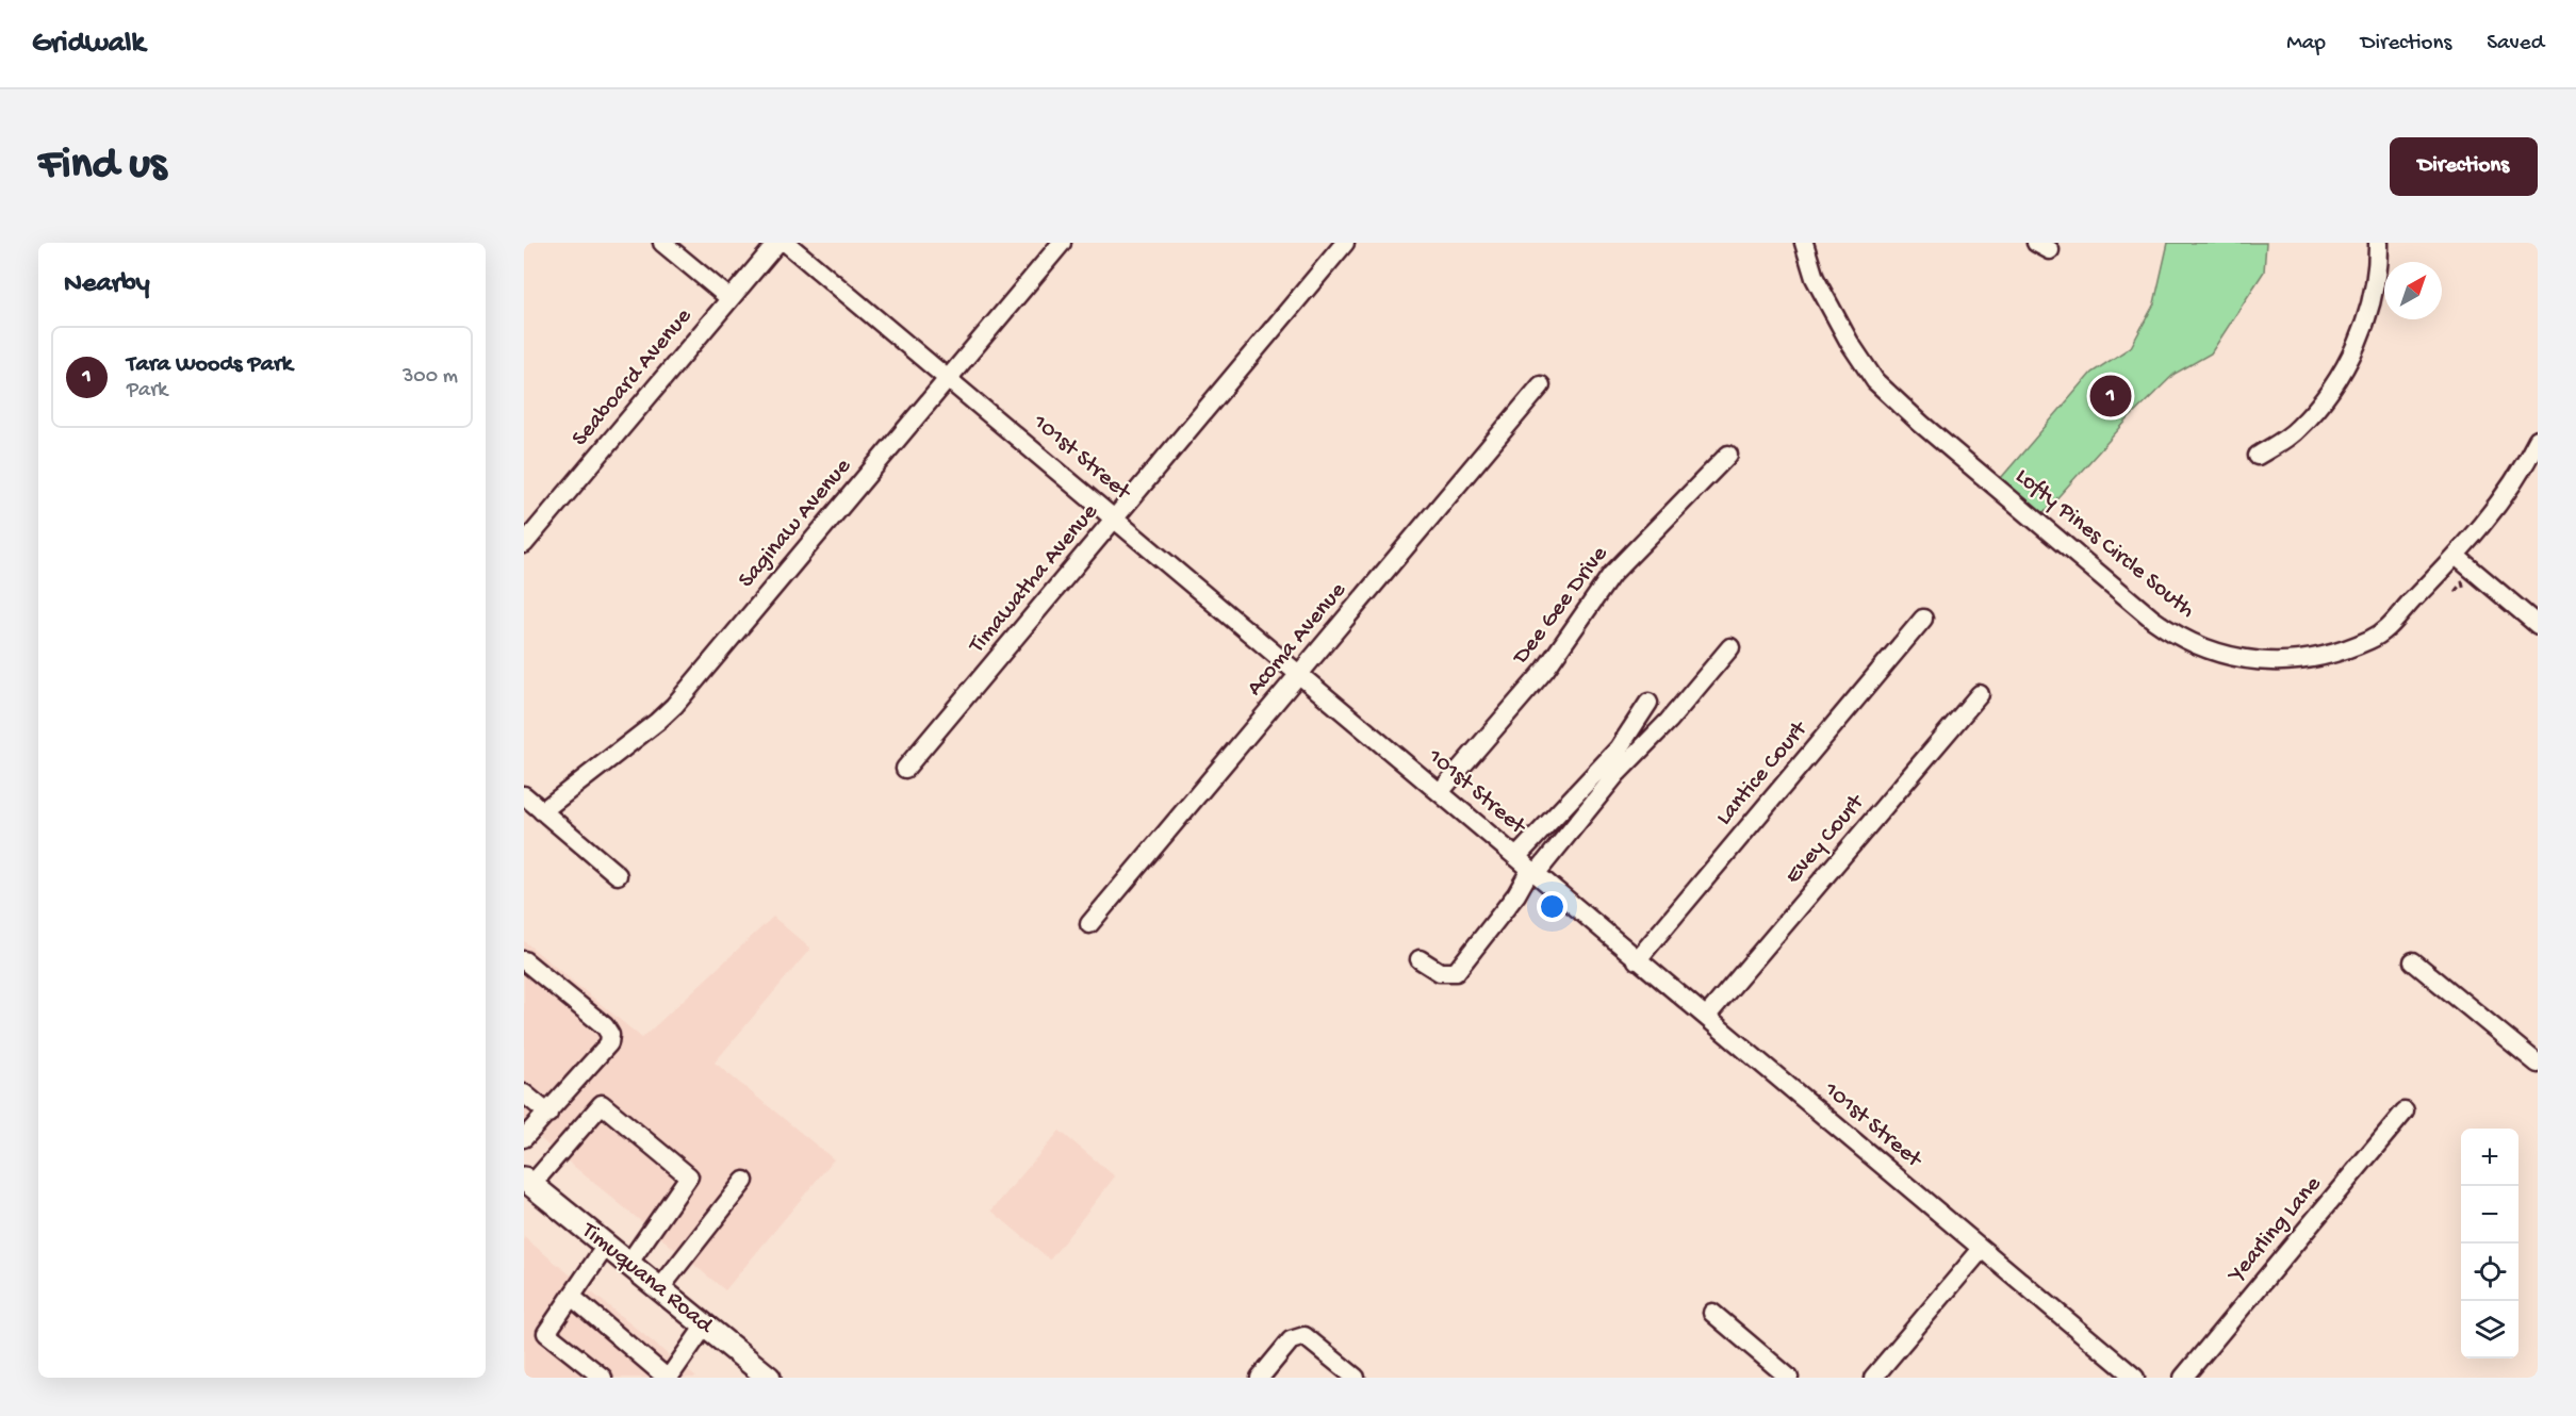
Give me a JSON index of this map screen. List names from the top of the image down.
{
  "streets": {
    "main road": ["Timuquana Road"],
    "street": [
      "Seaboard Avenue",
      "101st Street",
      "Saginaw Avenue",
      "Lofty Pines Circle South",
      "Timawatha Avenue",
      "Dee Gee Drive",
      "Acoma Avenue",
      "Lantice Court",
      "Evey Court",
      "Yearling Lane"
    ]
  },
  "crossings": [
    ["101st Street", "Saginaw Avenue"],
    ["101st Street", "Timawatha Avenue"],
    ["101st Street", "Dee Gee Drive"],
    ["101st Street", "Acoma Avenue"],
    ["101st Street", "Lantice Court"],
    ["101st Street", "Evey Court"]
  ],
  "north": "top right",
  "page": {
    "header": "Gridwalk",
    "nav": ["Map", "Directions", "Saved"],
    "buttons": "Directions",
    "title": "Find us",
    "heading": "Nearby",
    "list": [
      {
        "mark": "1",
        "name": "Tara Woods Park",
        "note": "Park",
        "value": "300 m"
      }
    ],
    "pins": "1",
    "map_buttons": ["+", "−"]
  }
}
